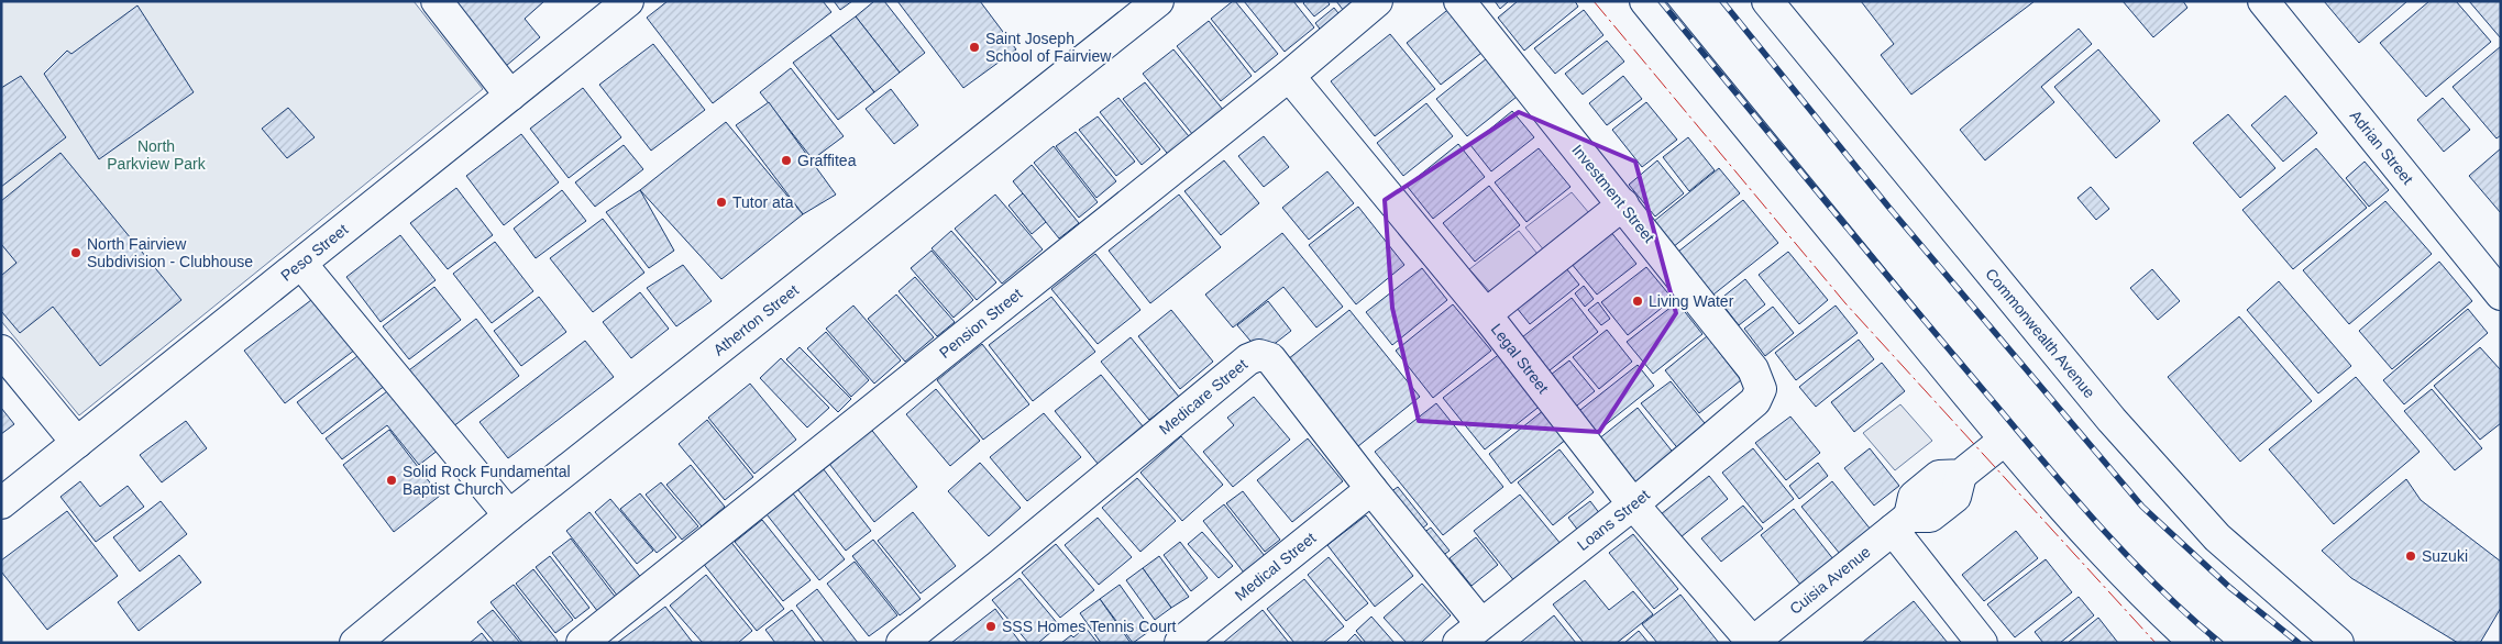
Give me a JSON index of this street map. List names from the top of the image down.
{
  "streets": {
    "street": [
      "Adrian Street",
      "Investment Street",
      "Peso Street",
      "Atherton Street",
      "Pension Street",
      "Commonwealth Avenue",
      "Legal Street",
      "Medicare Street",
      "Loans Street",
      "Medical Street",
      "Cuisia Avenue"
    ]
  },
  "crossings": [
    ["Investment Street", "Loans Street"],
    ["Pension Street", "Legal Street"],
    ["Legal Street", "Loans Street"],
    ["Legal Street", "Cuisia Avenue"],
    ["Medicare Street", "Loans Street"],
    ["Medicare Street", "Medical Street"]
  ],
  "parks": ["North Parkview Park"],
  "places": [
    "Saint Joseph School of Fairview",
    "Graffitea",
    "Tutor ata",
    "North Fairview Subdivision - Clubhouse",
    "Living Water",
    "Solid Rock Fundamental Baptist Church",
    "Suzuki",
    "SSS Homes Tennis Court"
  ]
}
